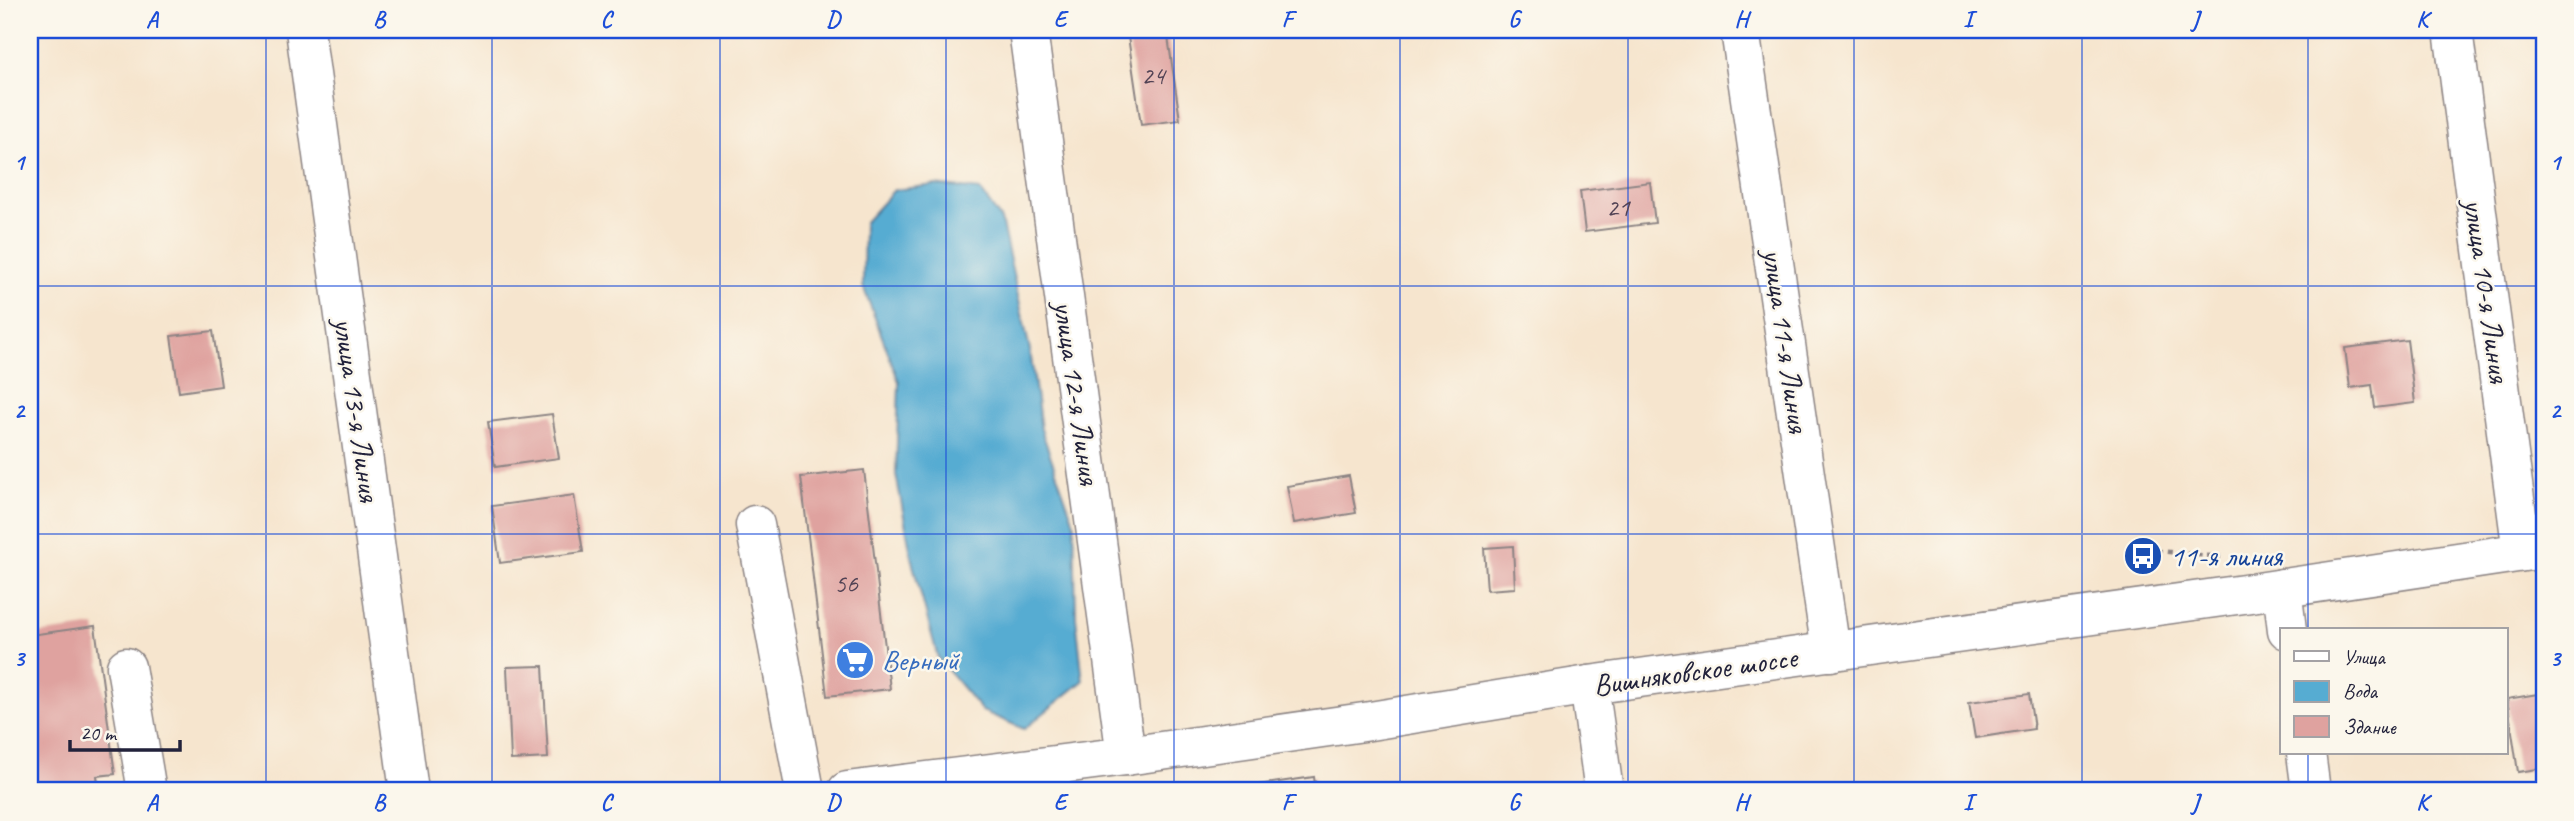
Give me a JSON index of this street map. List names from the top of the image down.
{
  "streets": {
    "street": [
      "улица 10-я Линия",
      "улица 11-я Линия",
      "улица 12-я Линия",
      "улица 13-я Линия",
      "Вишняковское шоссе"
    ]
  },
  "crossings": [
    ["улица 10-я Линия", "Вишняковское шоссе"],
    ["улица 11-я Линия", "Вишняковское шоссе"],
    ["улица 12-я Линия", "Вишняковское шоссе"]
  ],
  "places": {
    "bus stop": ["11-я линия"],
    "supermarket": ["Верный"]
  },
  "house_numbers": ["24", "21", "56"],
  "legend": ["Улица", "Вода", "Здание"],
  "scale_bar": "20 m",
  "grid": {
    "columns": [
      "A",
      "B",
      "C",
      "D",
      "E",
      "F",
      "G",
      "H",
      "I",
      "J",
      "K"
    ],
    "rows": ["1", "2", "3"]
  }
}
